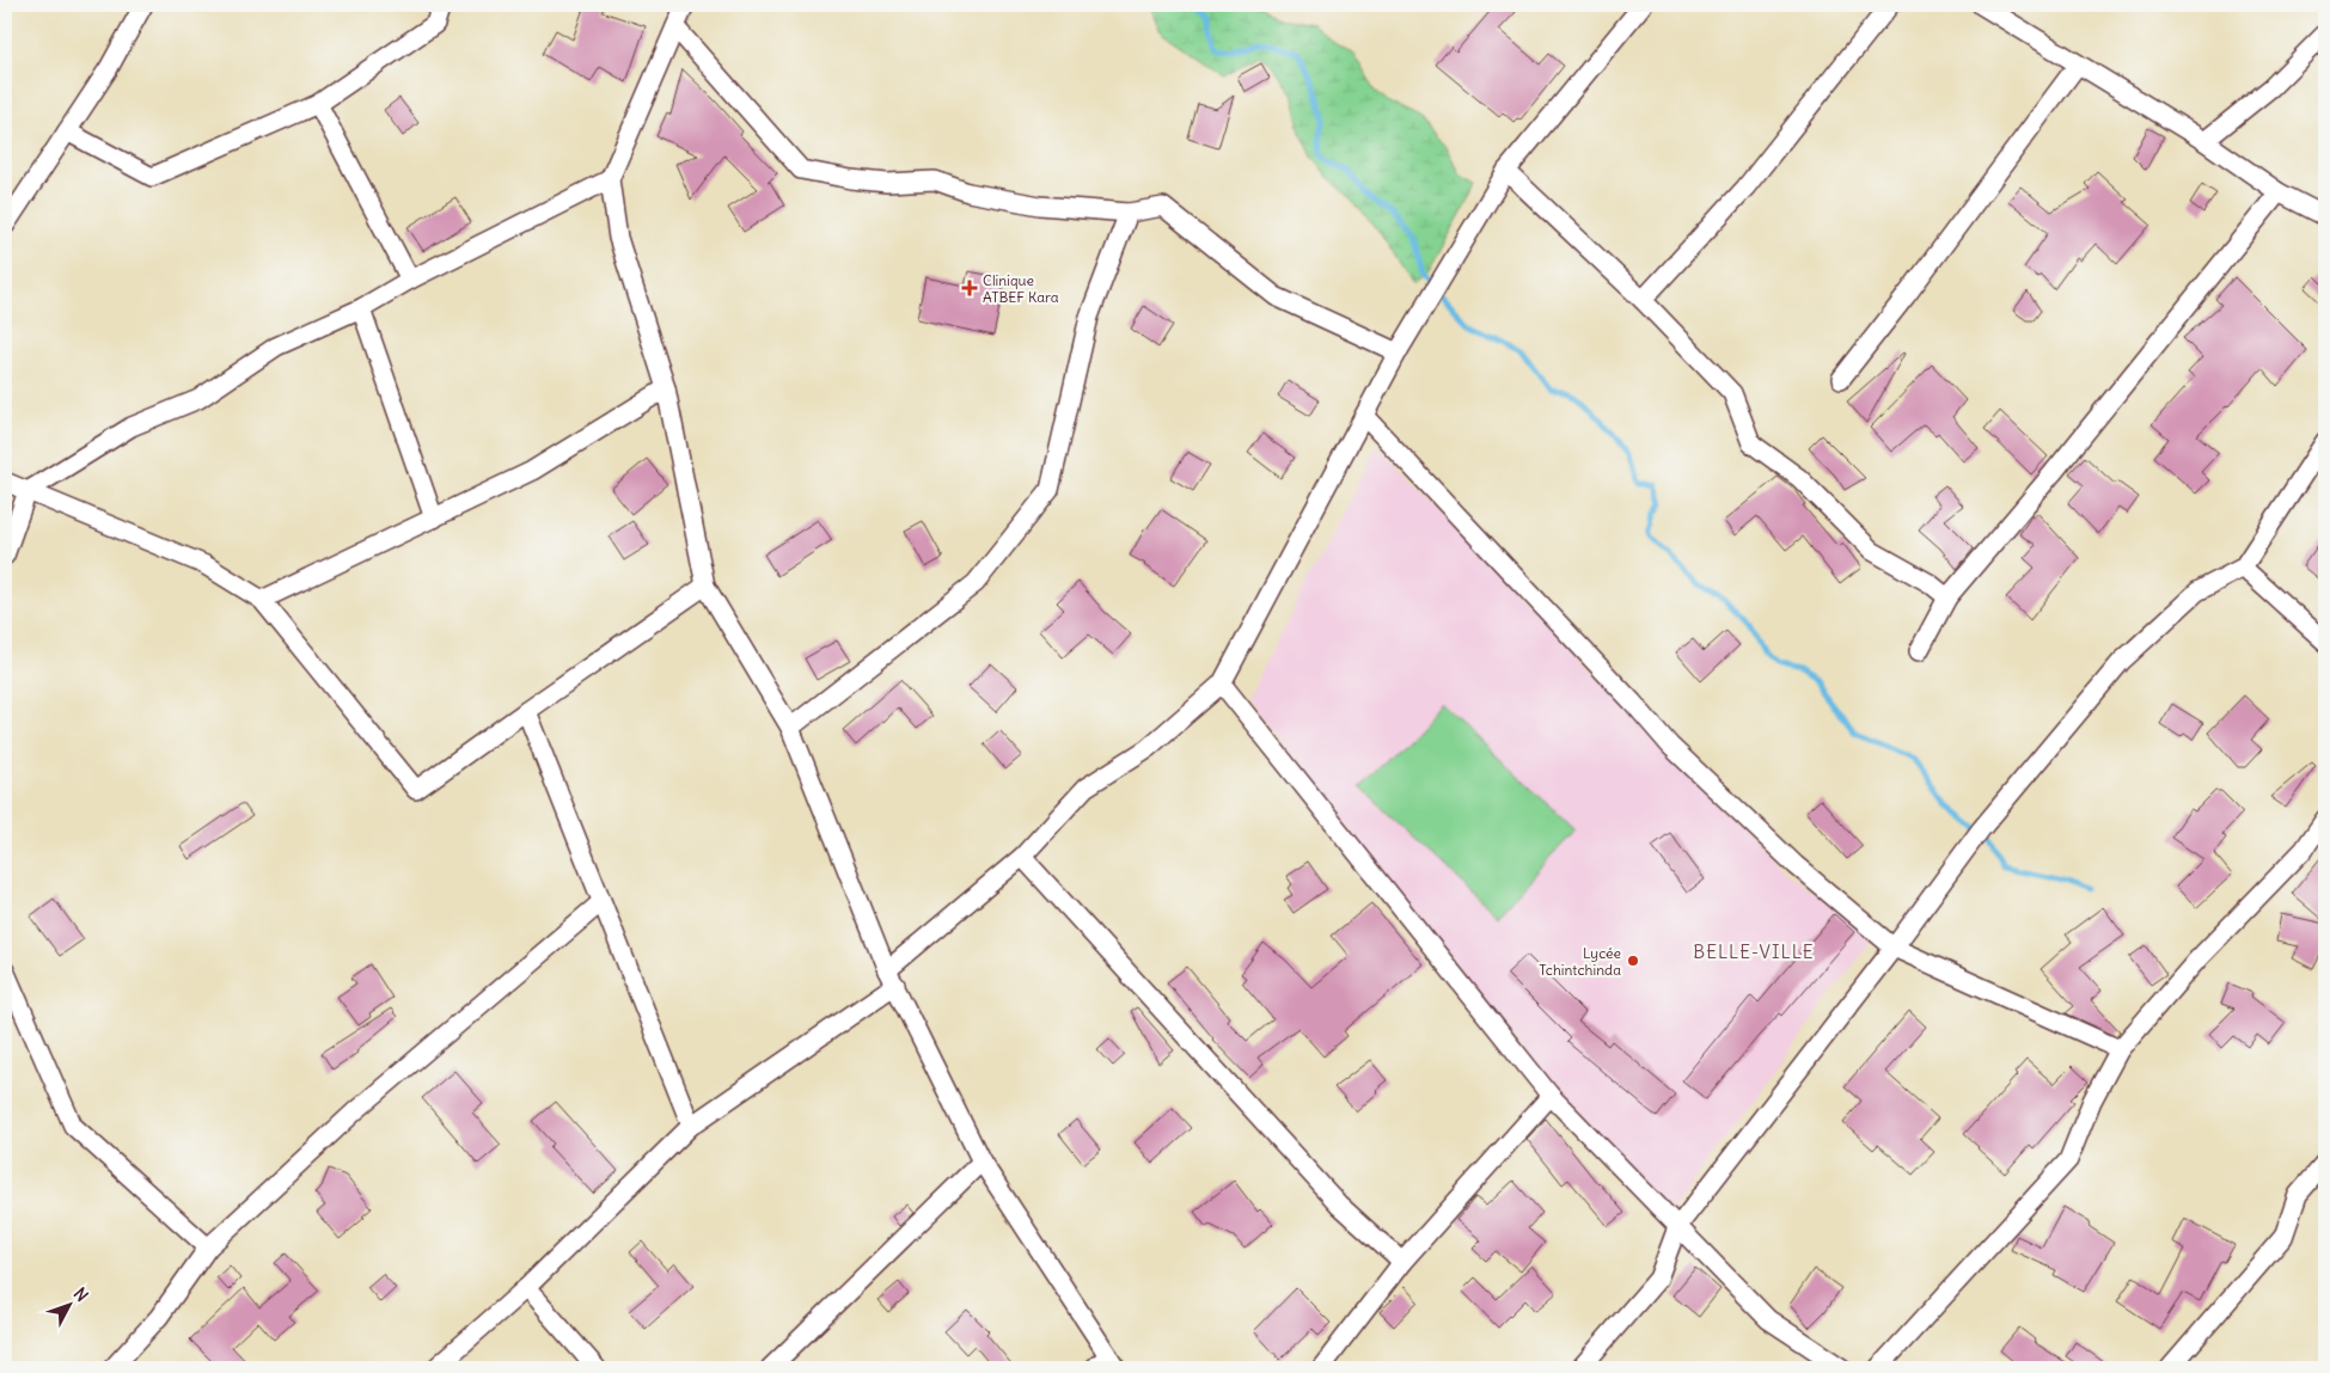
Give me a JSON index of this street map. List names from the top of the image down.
{
  "districts": ["BELLE-VILLE"],
  "places": {
    "health": ["Clinique ATBEF Kara"],
    "other": ["Lycée Tchintchinda"]
  },
  "north": "top right"
}
